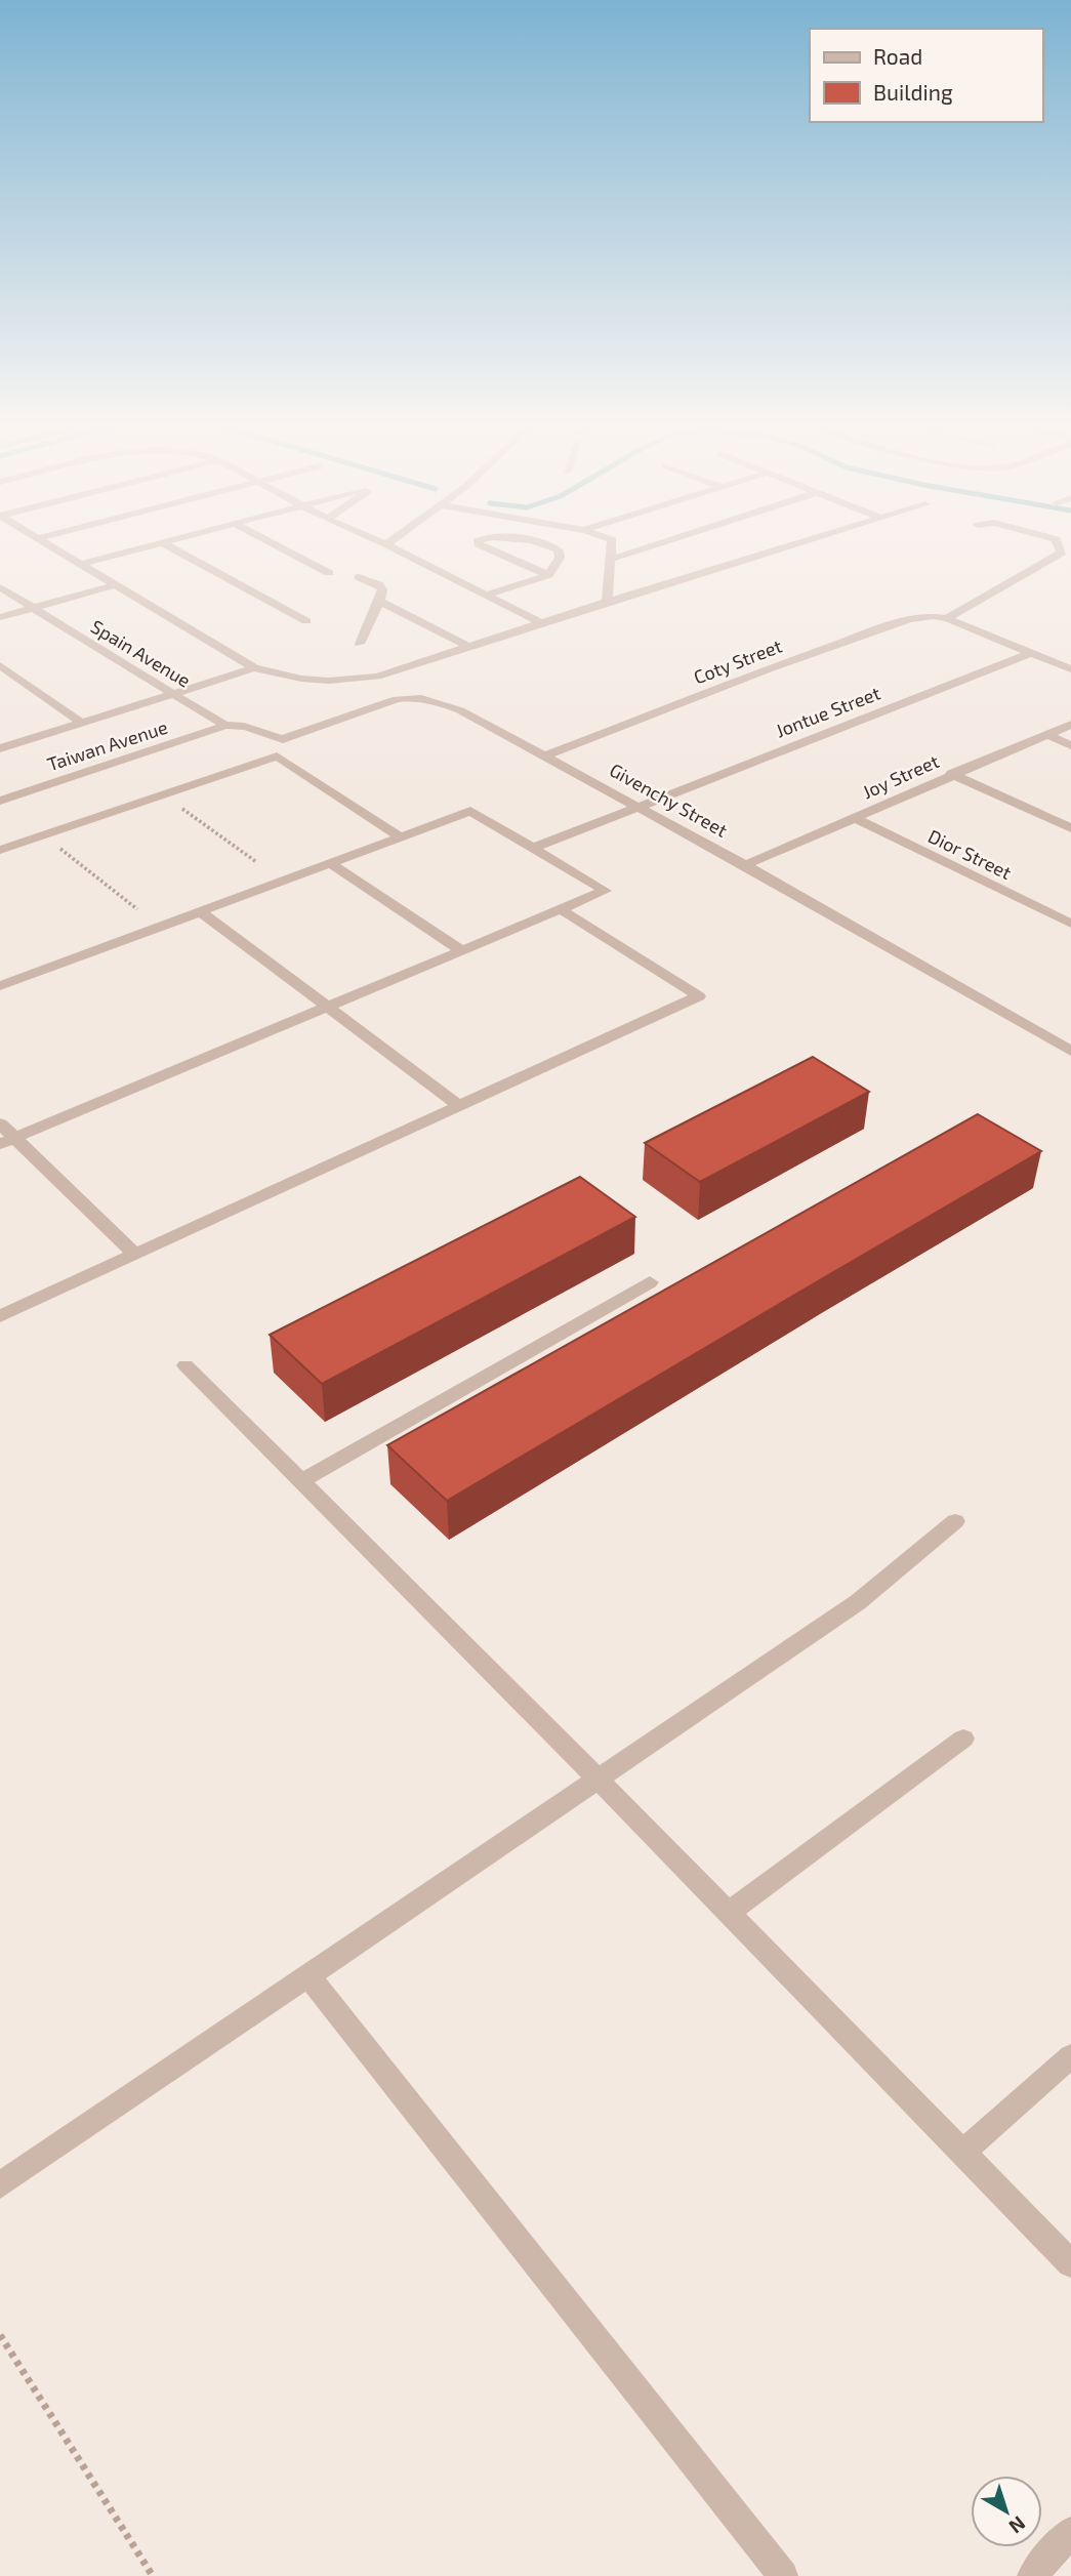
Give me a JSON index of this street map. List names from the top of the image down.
{
  "streets": {
    "street": [
      "Spain Avenue",
      "Coty Street",
      "Jontue Street",
      "Taiwan Avenue",
      "Joy Street",
      "Givenchy Street",
      "Dior Street"
    ]
  },
  "crossings": [
    ["Spain Avenue", "Taiwan Avenue"],
    ["Spain Avenue", "Givenchy Street"],
    ["Coty Street", "Givenchy Street"],
    ["Jontue Street", "Givenchy Street"],
    ["Taiwan Avenue", "Givenchy Street"],
    ["Joy Street", "Givenchy Street"],
    ["Joy Street", "Dior Street"]
  ],
  "legend": ["Road", "Building"],
  "north": "bottom right"
}
